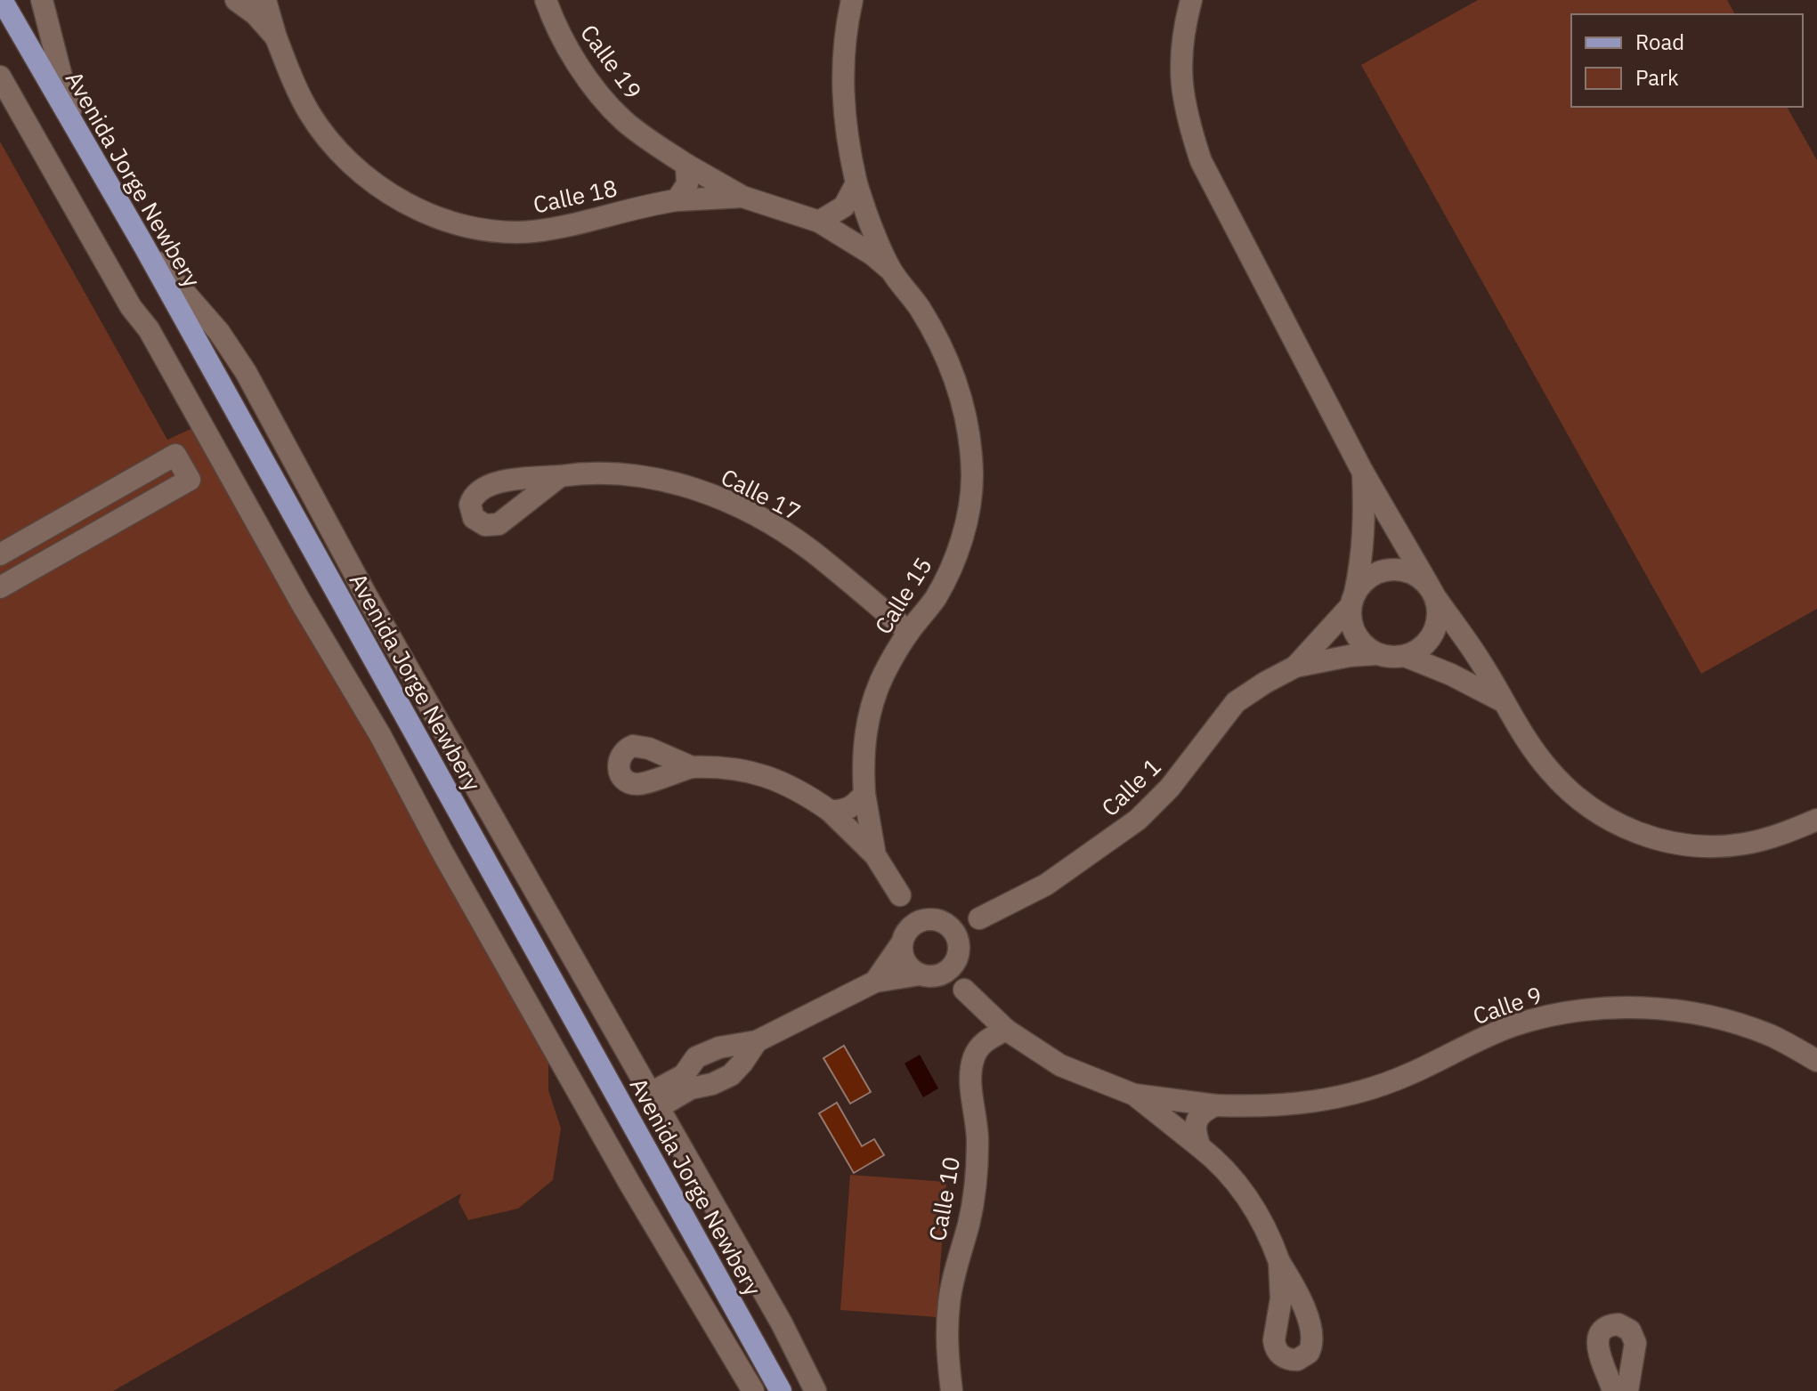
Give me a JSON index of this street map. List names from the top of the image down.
{
  "streets": {
    "main road": ["Avenida Jorge Newbery"],
    "street": [
      "Calle 19",
      "Calle 18",
      "Calle 17",
      "Calle 15",
      "Calle 1",
      "Calle 9",
      "Calle 10"
    ]
  },
  "crossings": [
    ["Calle 19", "Calle 18"],
    ["Calle 17", "Calle 15"]
  ],
  "legend": ["Road", "Park"]
}
